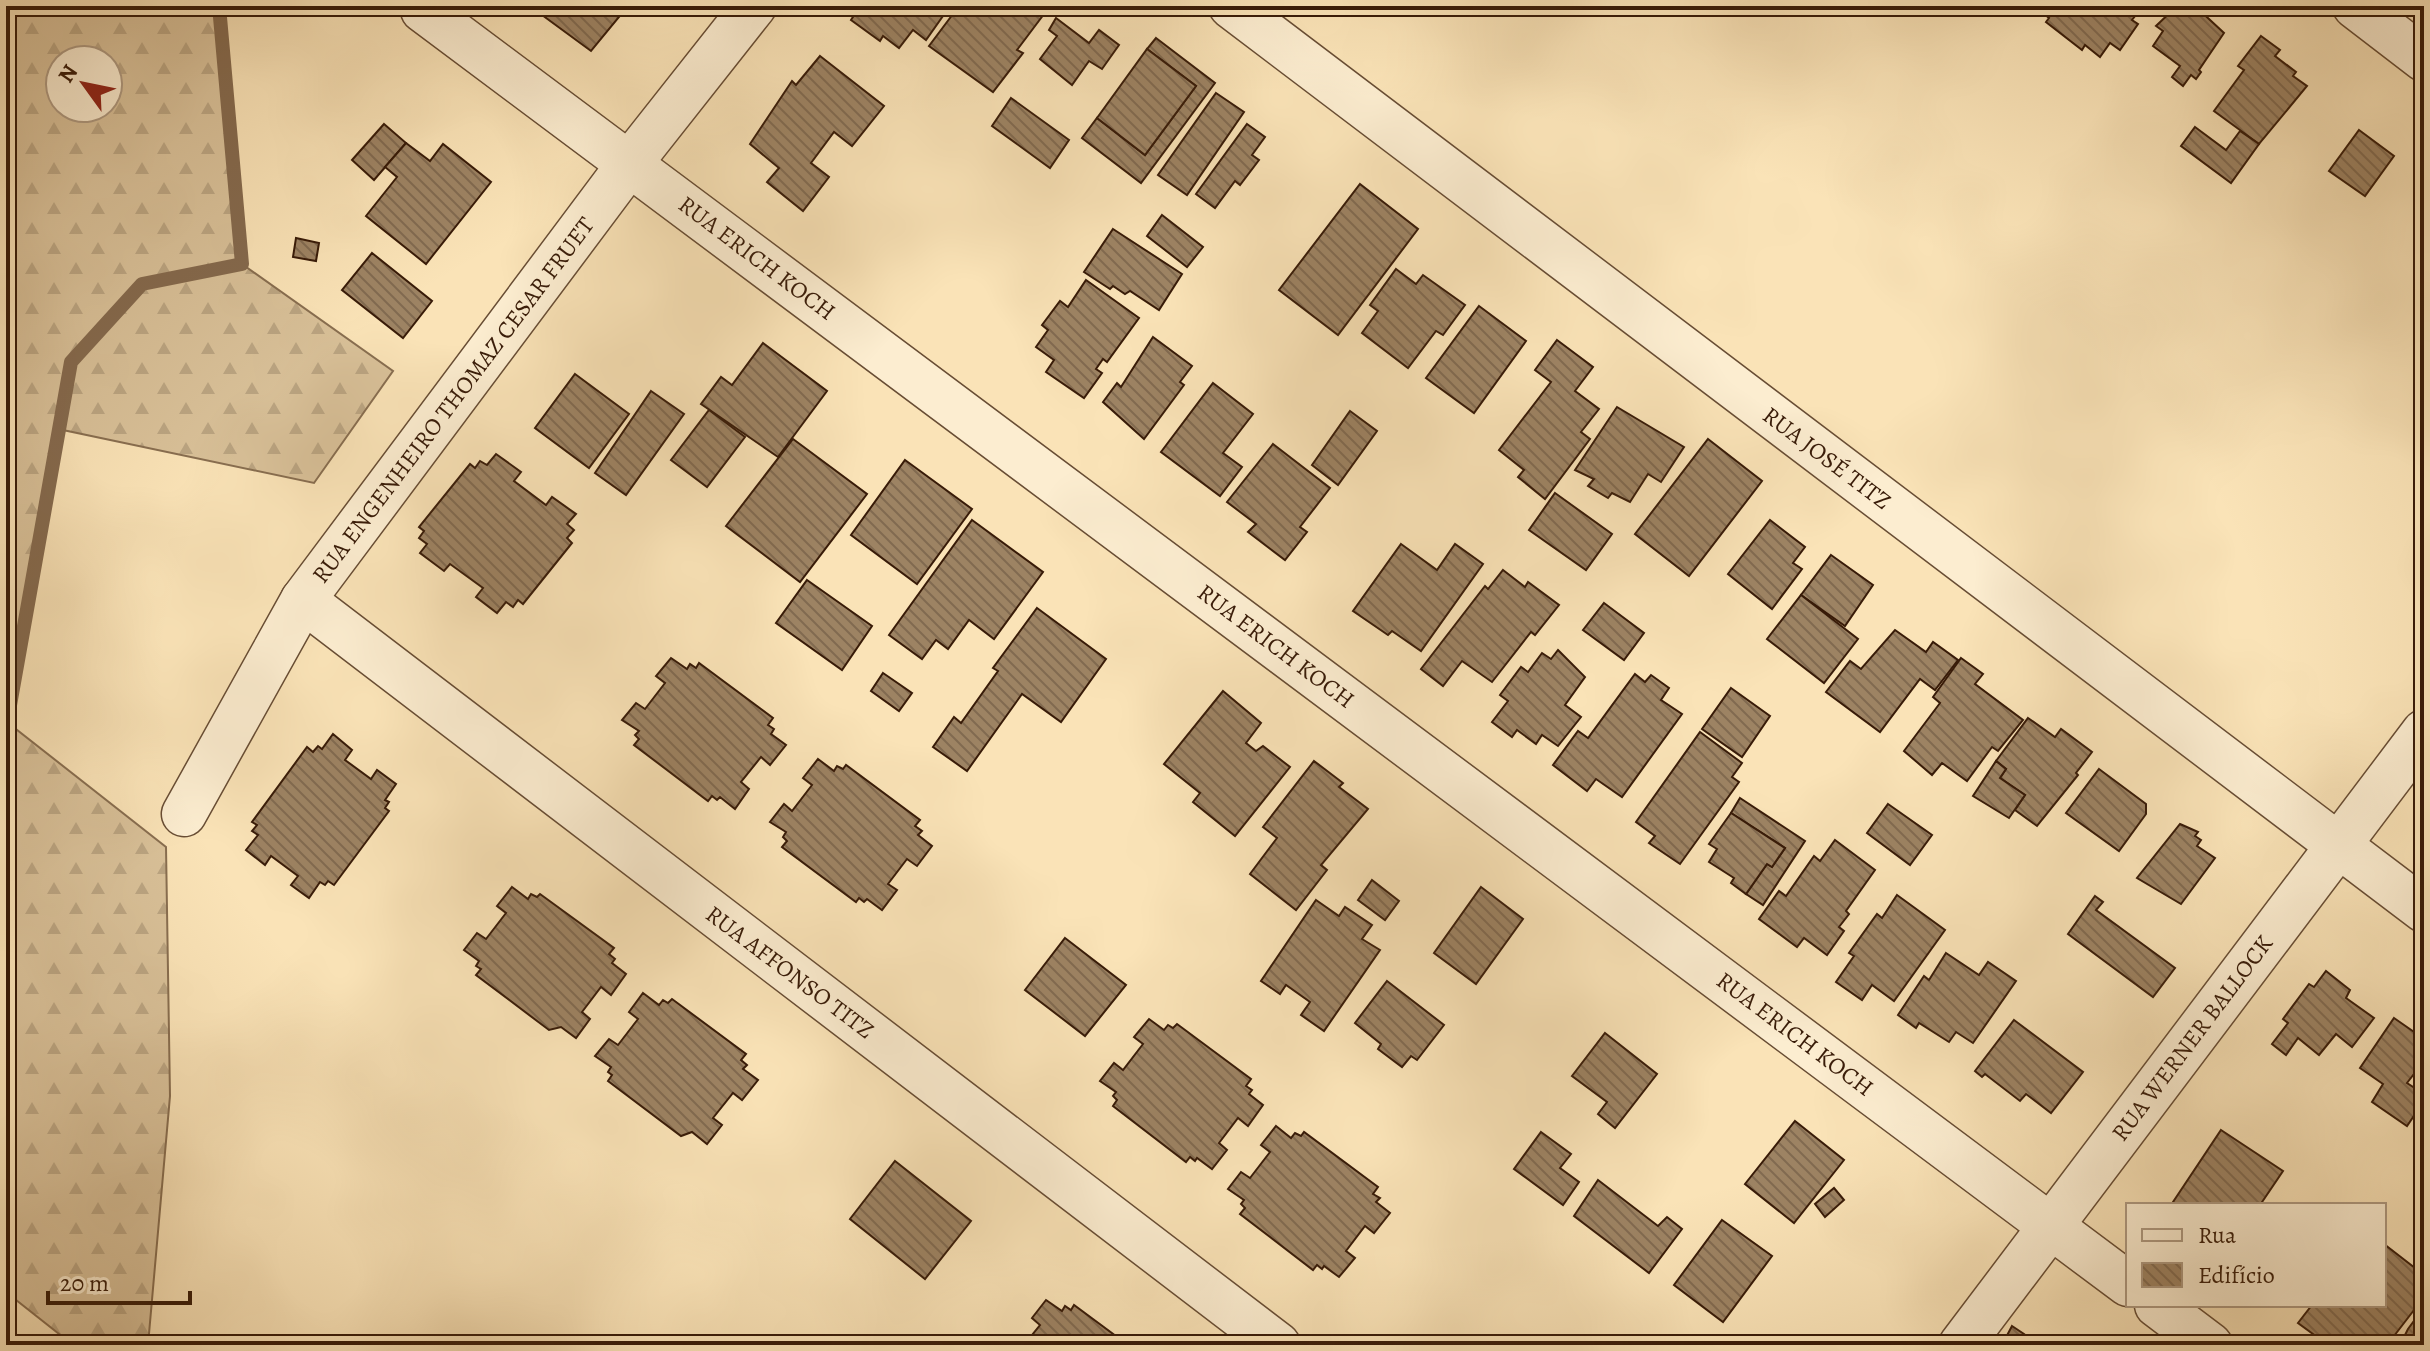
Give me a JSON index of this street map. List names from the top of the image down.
{
  "streets": {
    "street": [
      "RUA ERICH KOCH",
      "RUA ENGENHEIRO THOMAZ CESAR FRUET",
      "RUA JOSÉ TITZ",
      "RUA AFFONSO TITZ",
      "RUA WERNER BALLOCK"
    ]
  },
  "crossings": [
    ["RUA ERICH KOCH", "RUA ENGENHEIRO THOMAZ CESAR FRUET"],
    ["RUA ERICH KOCH", "RUA WERNER BALLOCK"],
    ["RUA ENGENHEIRO THOMAZ CESAR FRUET", "RUA AFFONSO TITZ"],
    ["RUA JOSÉ TITZ", "RUA WERNER BALLOCK"]
  ],
  "legend": ["Rua", "Edifício"],
  "scale_bar": "20 m",
  "north": "top left"
}
